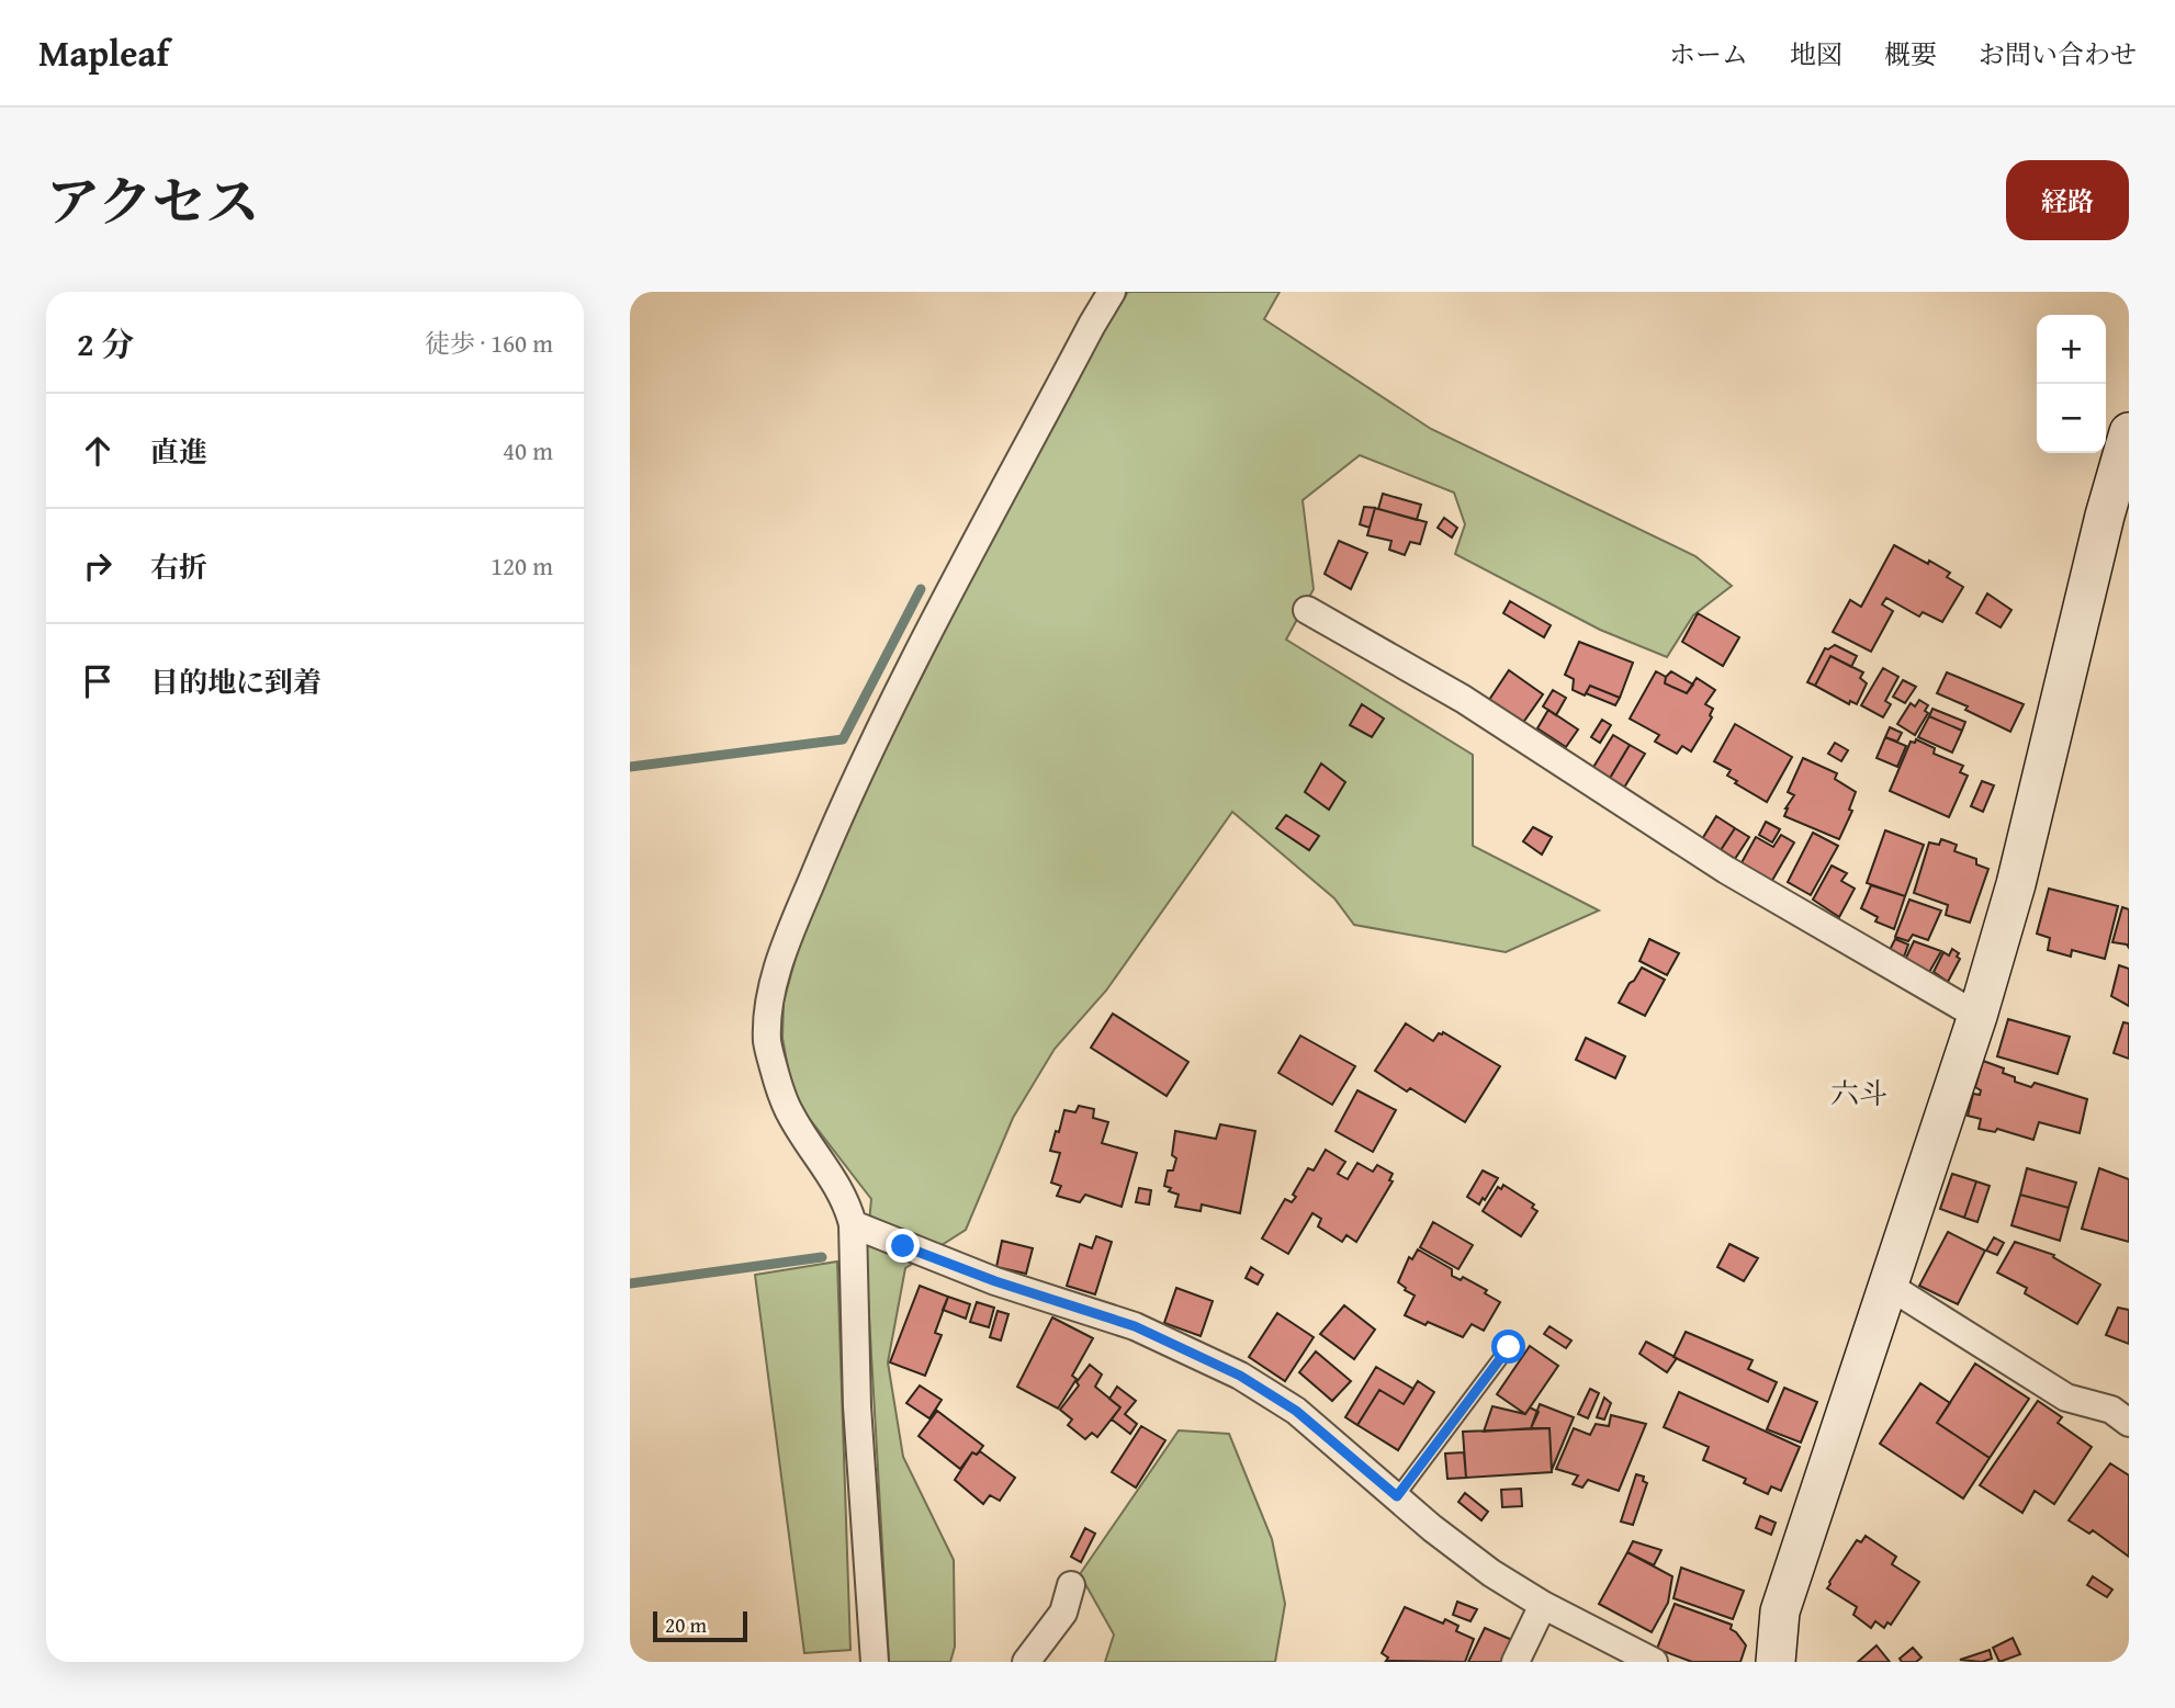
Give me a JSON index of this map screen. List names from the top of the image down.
{
  "districts": ["六斗"],
  "scale_bar": "20 m",
  "page": {
    "header": "Mapleaf",
    "nav": [
      "ホーム",
      "地図",
      "概要",
      "お問い合わせ"
    ],
    "title": "アクセス",
    "buttons": "経路",
    "heading": ["2 分", "徒歩 · 160 m"],
    "map_buttons": ["+", "−"],
    "list": [
      ["直進", "40 m"],
      ["右折", "120 m"],
      "目的地に到着"
    ],
    "scale": "20 m"
  }
}
